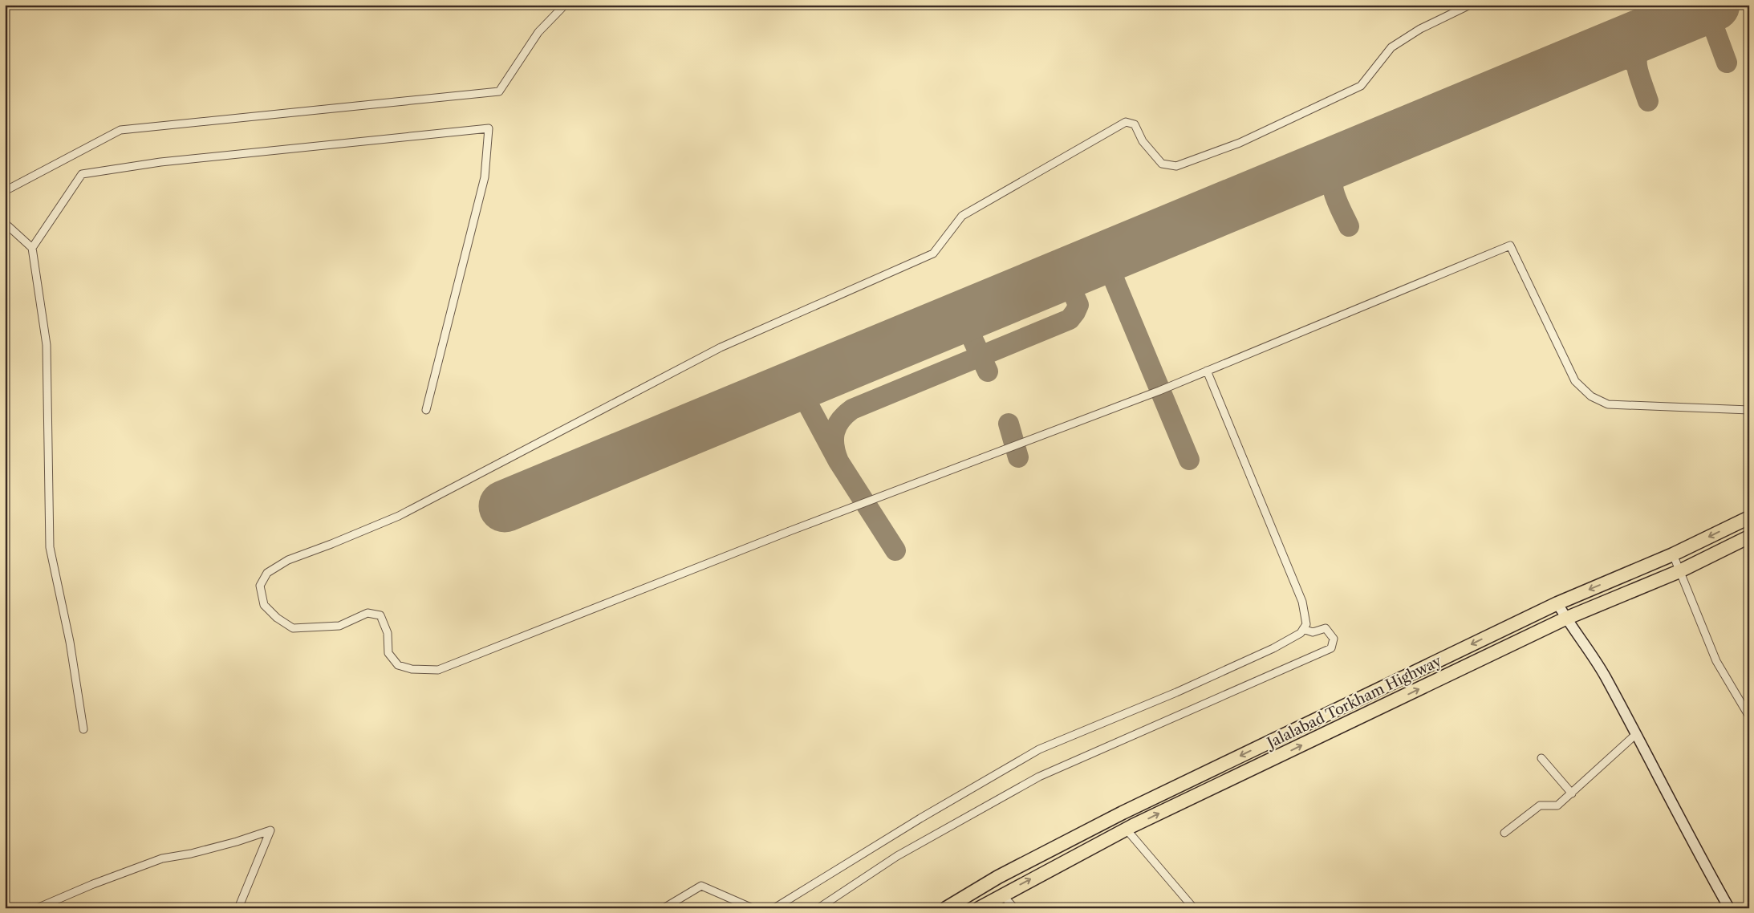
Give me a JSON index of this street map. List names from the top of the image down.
{
  "streets": {
    "highway": ["Jalalabad Torkham Highway"]
  }
}
